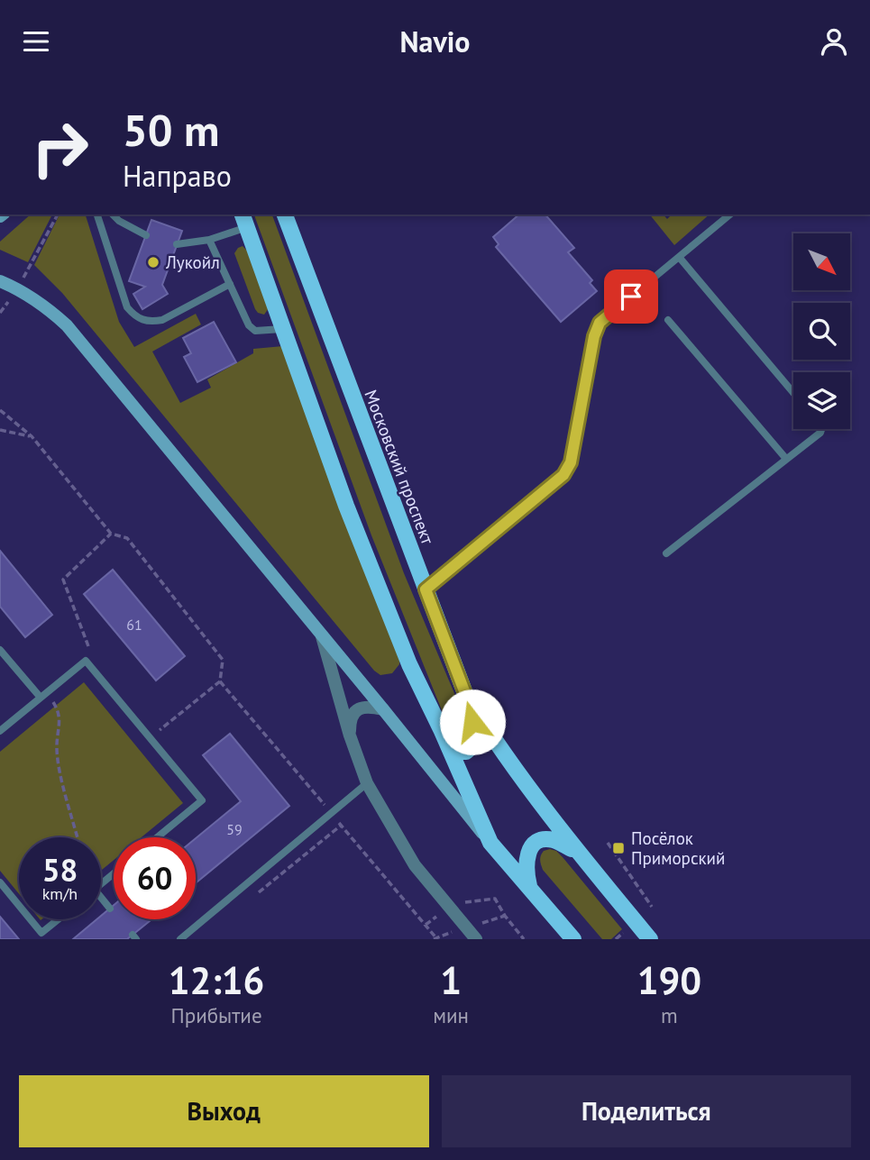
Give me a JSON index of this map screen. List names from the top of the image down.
{
  "streets": {
    "main road": ["Московский проспект"]
  },
  "places": {
    "other": ["Лукойл"],
    "transit": ["Посёлок Приморский"]
  },
  "house_numbers": ["61", "59"],
  "north": "bottom right",
  "page": {
    "header": "Navio",
    "turn": ["50 m", "Направо"],
    "speed": "58 km/h",
    "limit": "60",
    "eta": [
      "12:16",
      "Прибытие",
      "1",
      "мин",
      "190",
      "m"
    ],
    "buttons": ["Выход", "Поделиться"]
  }
}
